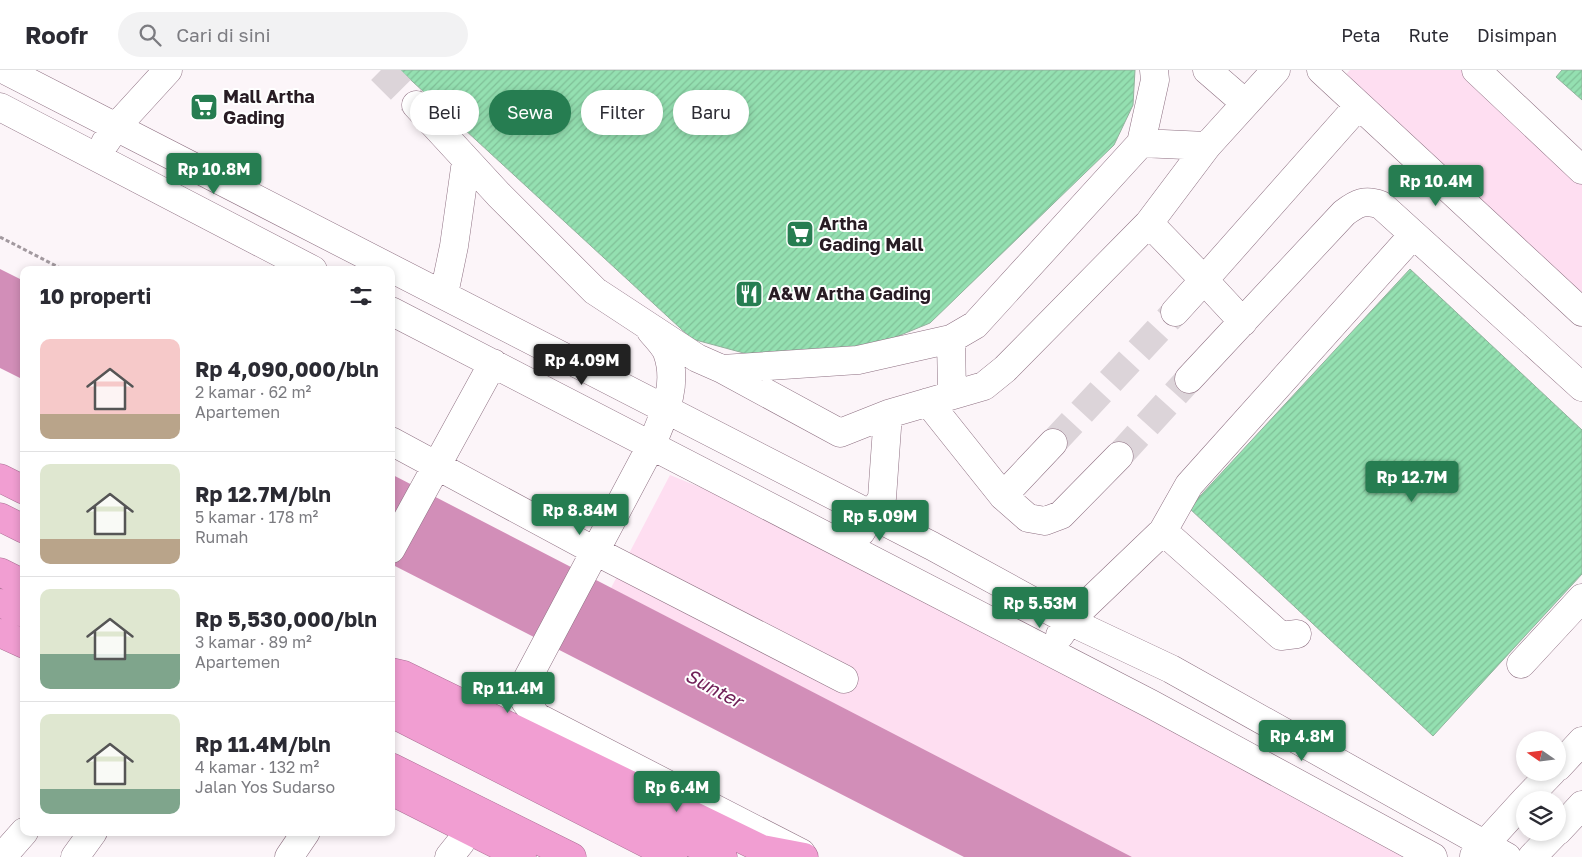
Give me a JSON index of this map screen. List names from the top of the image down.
{
  "water": ["Sunter"],
  "places": {
    "supermarket": ["Mall Artha Gading", "Artha Gading Mall"],
    "restaurant": ["A&W Artha Gading"]
  },
  "north": "left",
  "page": {
    "header": "Roofr",
    "search": "Cari di sini",
    "nav": ["Peta", "Rute", "Disimpan"],
    "chip": [
      "Beli",
      "Sewa",
      "Filter",
      "Baru"
    ],
    "price": [
      "Rp 10.8M",
      "Rp 10.4M",
      "Rp 4.09M",
      "Rp 12.7M",
      "Rp 8.84M",
      "Rp 5.09M",
      "Rp 5.53M",
      "Rp 11.4M",
      "Rp 4.8M",
      "Rp 6.4M"
    ],
    "heading": "10 properti",
    "list": [
      {
        "name": "Rp 4,090,000/bln",
        "note": "2 kamar · 62 m² · Apartemen"
      },
      {
        "name": "Rp 12.7M/bln",
        "note": "5 kamar · 178 m² · Rumah"
      },
      {
        "name": "Rp 5,530,000/bln",
        "note": "3 kamar · 89 m² · Apartemen"
      },
      {
        "name": "Rp 11.4M/bln",
        "note": "4 kamar · 132 m² · Jalan Yos Sudarso"
      }
    ]
  }
}
